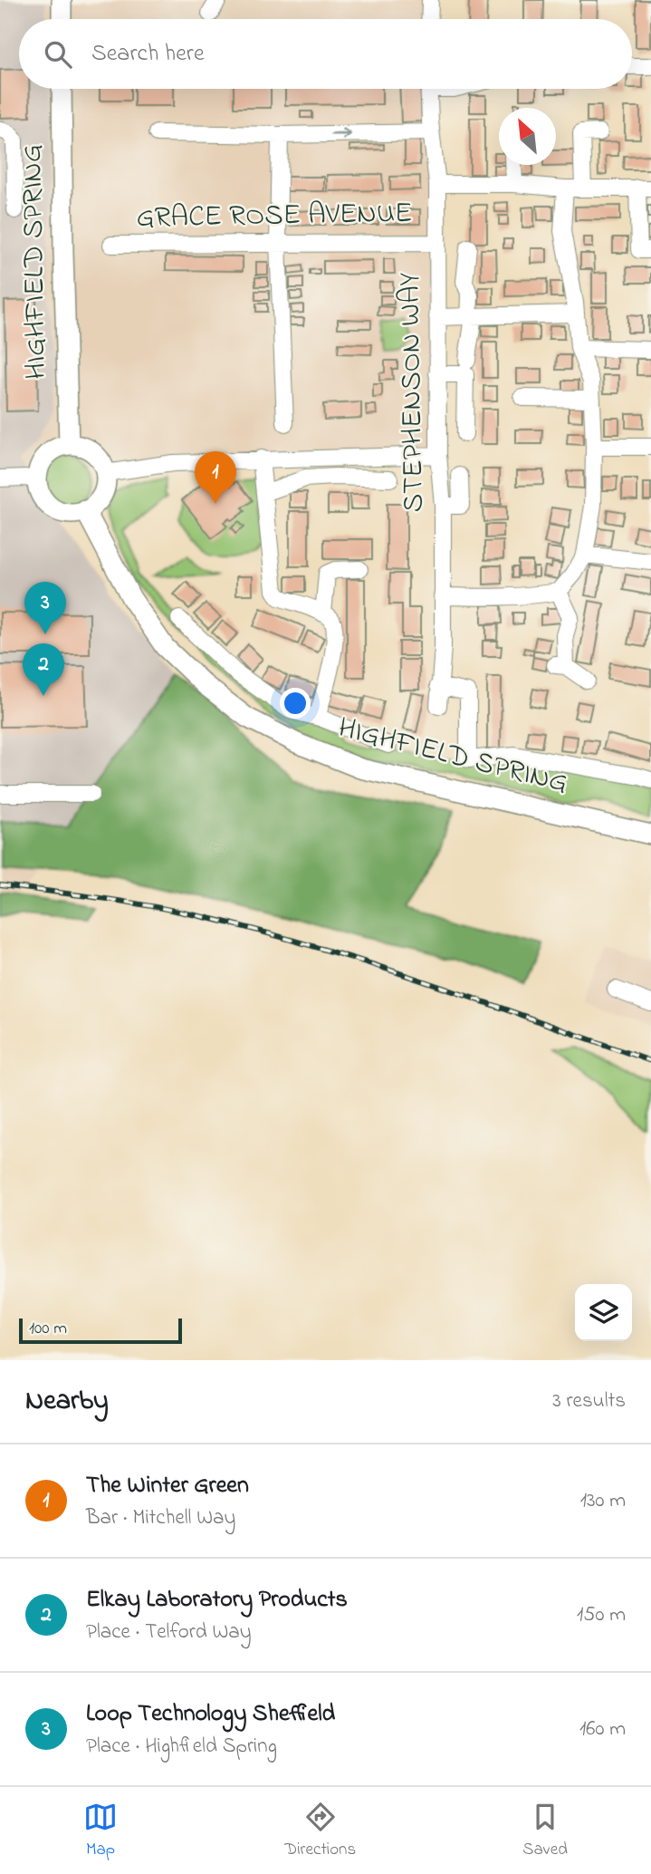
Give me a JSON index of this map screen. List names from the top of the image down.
{
  "streets": {
    "main road": ["HIGHFIELD SPRING"],
    "street": ["GRACE ROSE AVENUE", "STEPHENSON WAY"]
  },
  "crossings": [
    ["GRACE ROSE AVENUE", "STEPHENSON WAY"]
  ],
  "scale_bar": "100 m",
  "north": "top left",
  "page": {
    "search": "Search here",
    "pins": ["1", "3", "2"],
    "scale": "100 m",
    "heading": ["Nearby", "3 results"],
    "list": [
      {
        "mark": "1",
        "name": "The Winter Green",
        "note": "Bar · Mitchell Way",
        "value": "130 m"
      },
      {
        "mark": "2",
        "name": "Elkay Laboratory Products",
        "note": "Place · Telford Way",
        "value": "150 m"
      },
      {
        "mark": "3",
        "name": "Loop Technology Sheffield",
        "note": "Place · Highfield Spring",
        "value": "160 m"
      }
    ],
    "nav": ["Map", "Directions", "Saved"]
  }
}
